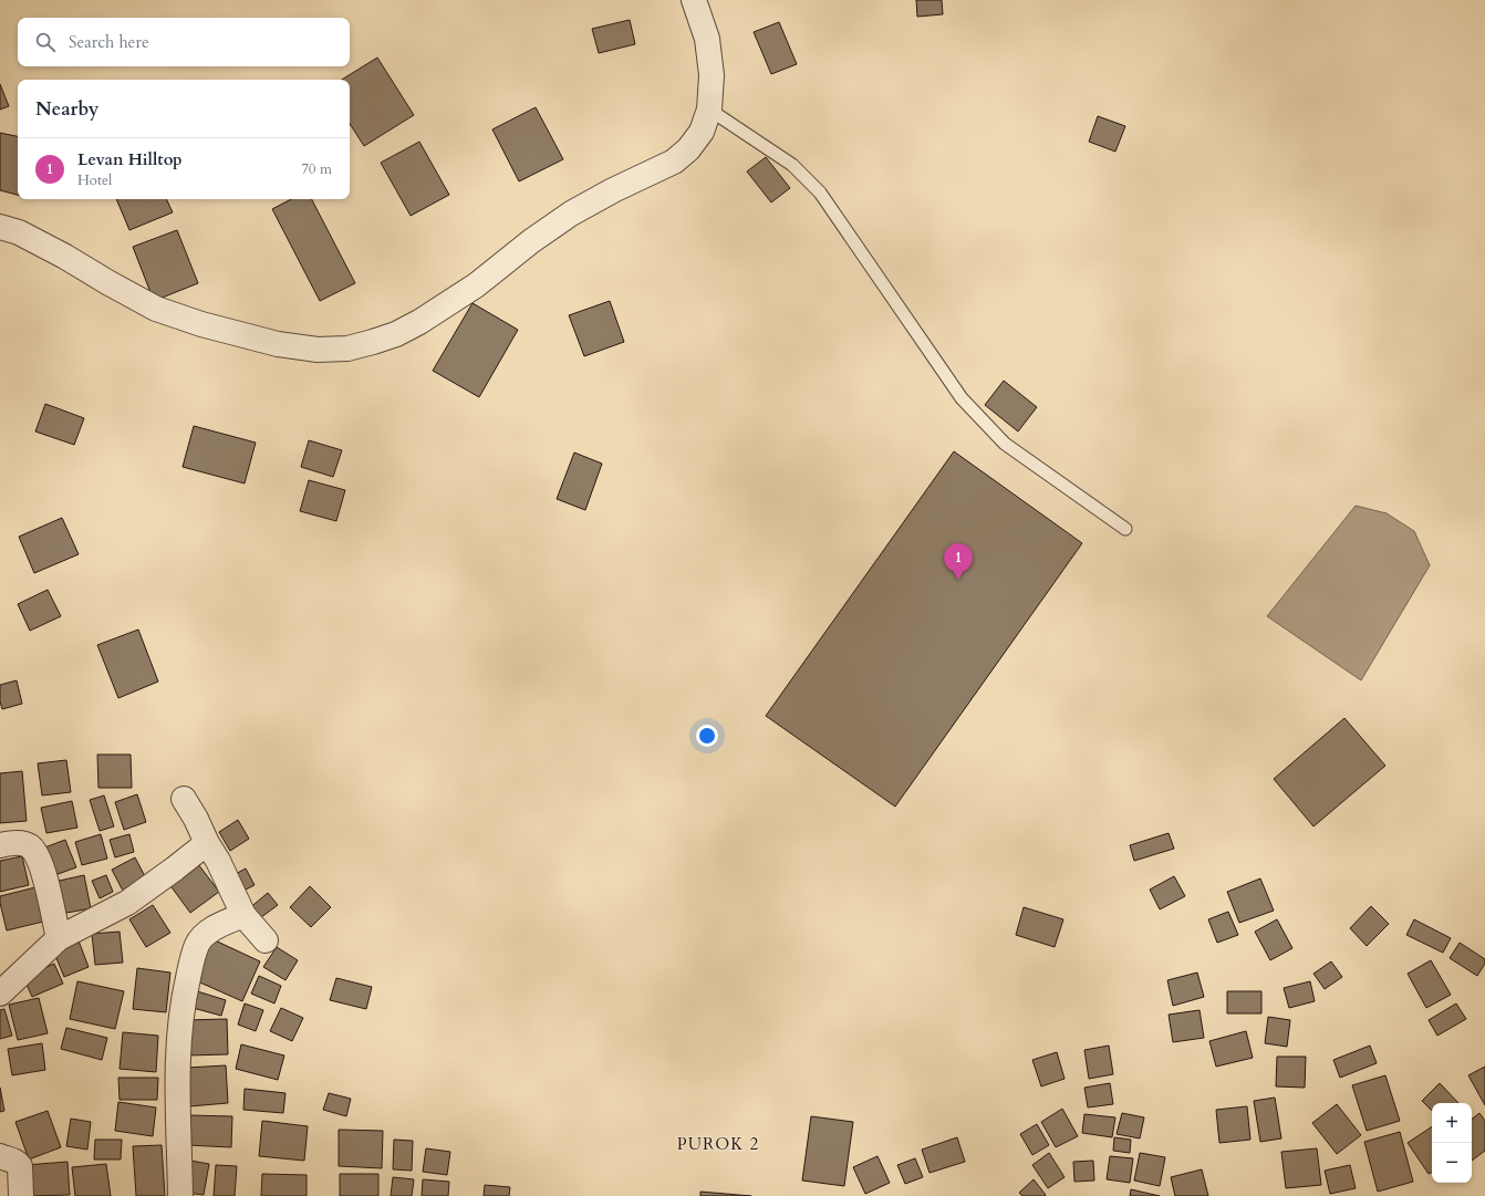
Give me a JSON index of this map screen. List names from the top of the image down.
{
  "districts": ["PUROK 2"],
  "page": {
    "search": "Search here",
    "heading": "Nearby",
    "list": [
      {
        "mark": "1",
        "name": "Levan Hilltop",
        "note": "Hotel",
        "value": "70 m"
      }
    ],
    "pins": "1",
    "map_buttons": ["+", "−"]
  }
}
